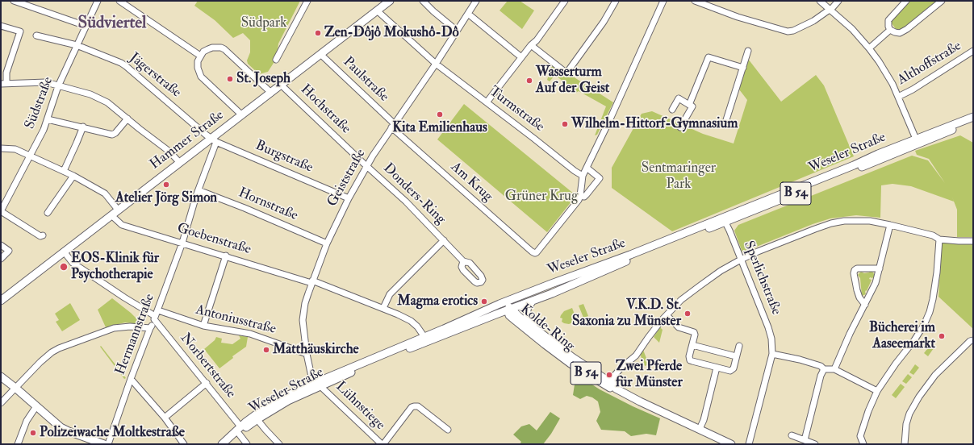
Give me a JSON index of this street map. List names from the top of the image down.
{
  "streets": {
    "main road": [
      "Hammer Straße",
      "Weseler Straße",
      "B 54",
      "Kolde-Ring"
    ],
    "street": [
      "Althoffstraße",
      "Jägerstraße",
      "Paulstraße",
      "Südstraße",
      "Hochstraße",
      "Turmstraße",
      "Burgstraße",
      "Geiststraße",
      "Am Krug",
      "Donders-Ring",
      "Hornstraße",
      "Goebenstraße",
      "Sperlichstraße",
      "Antoniusstraße",
      "Hermannstraße",
      "Norbertstraße",
      "Lühnstiege"
    ]
  },
  "crossings": [
    ["Jägerstraße", "Südstraße"],
    ["Jägerstraße", "Hammer Straße"],
    ["Jägerstraße", "Burgstraße"],
    ["Jägerstraße", "Hermannstraße"],
    ["Paulstraße", "Hammer Straße"],
    ["Paulstraße", "Geiststraße"],
    ["Paulstraße", "Am Krug"],
    ["Hochstraße", "Hammer Straße"],
    ["Hochstraße", "Geiststraße"],
    ["Hochstraße", "Donders-Ring"],
    ["Turmstraße", "Hammer Straße"],
    ["Turmstraße", "Geiststraße"],
    ["Hammer Straße", "Burgstraße"],
    ["Hammer Straße", "Goebenstraße"],
    ["Hammer Straße", "Antoniusstraße"],
    ["Hammer Straße", "Hermannstraße"],
    ["Weseler Straße", "Geiststraße"],
    ["Weseler Straße", "Goebenstraße"],
    ["Weseler Straße", "Sperlichstraße"],
    ["Weseler Straße", "Kolde-Ring"],
    ["Weseler Straße", "Norbertstraße"],
    ["Weseler Straße", "Lühnstiege"],
    ["Burgstraße", "Geiststraße"],
    ["Burgstraße", "Hermannstraße"],
    ["Geiststraße", "Am Krug"],
    ["Geiststraße", "Donders-Ring"],
    ["Geiststraße", "Hornstraße"],
    ["Geiststraße", "Goebenstraße"],
    ["Geiststraße", "Antoniusstraße"],
    ["Geiststraße", "Lühnstiege"],
    ["Donders-Ring", "Goebenstraße"],
    ["Hornstraße", "Hermannstraße"],
    ["Goebenstraße", "Hermannstraße"],
    ["Antoniusstraße", "Hermannstraße"],
    ["Hermannstraße", "Norbertstraße"]
  ],
  "districts": ["Südviertel"],
  "parks": ["Südpark", "Sentmaringer Park", "Grüner Krug"],
  "places": [
    "Zen-Dôjô Mokushô-Dô",
    "St. Joseph",
    "Wasserturm Auf der Geist",
    "Kita Emilienhaus",
    "Wilhelm-Hittorf-Gymnasium",
    "Atelier Jörg Simon",
    "EOS-Klinik für Psychotherapie",
    "Magma erotics",
    "V.K.D. St. Saxonia zu Münster",
    "Bücherei im Aaseemarkt",
    "Matthäuskirche",
    "Zwei Pferde für Münster",
    "Polizeiwache Moltkestraße"
  ]
}
